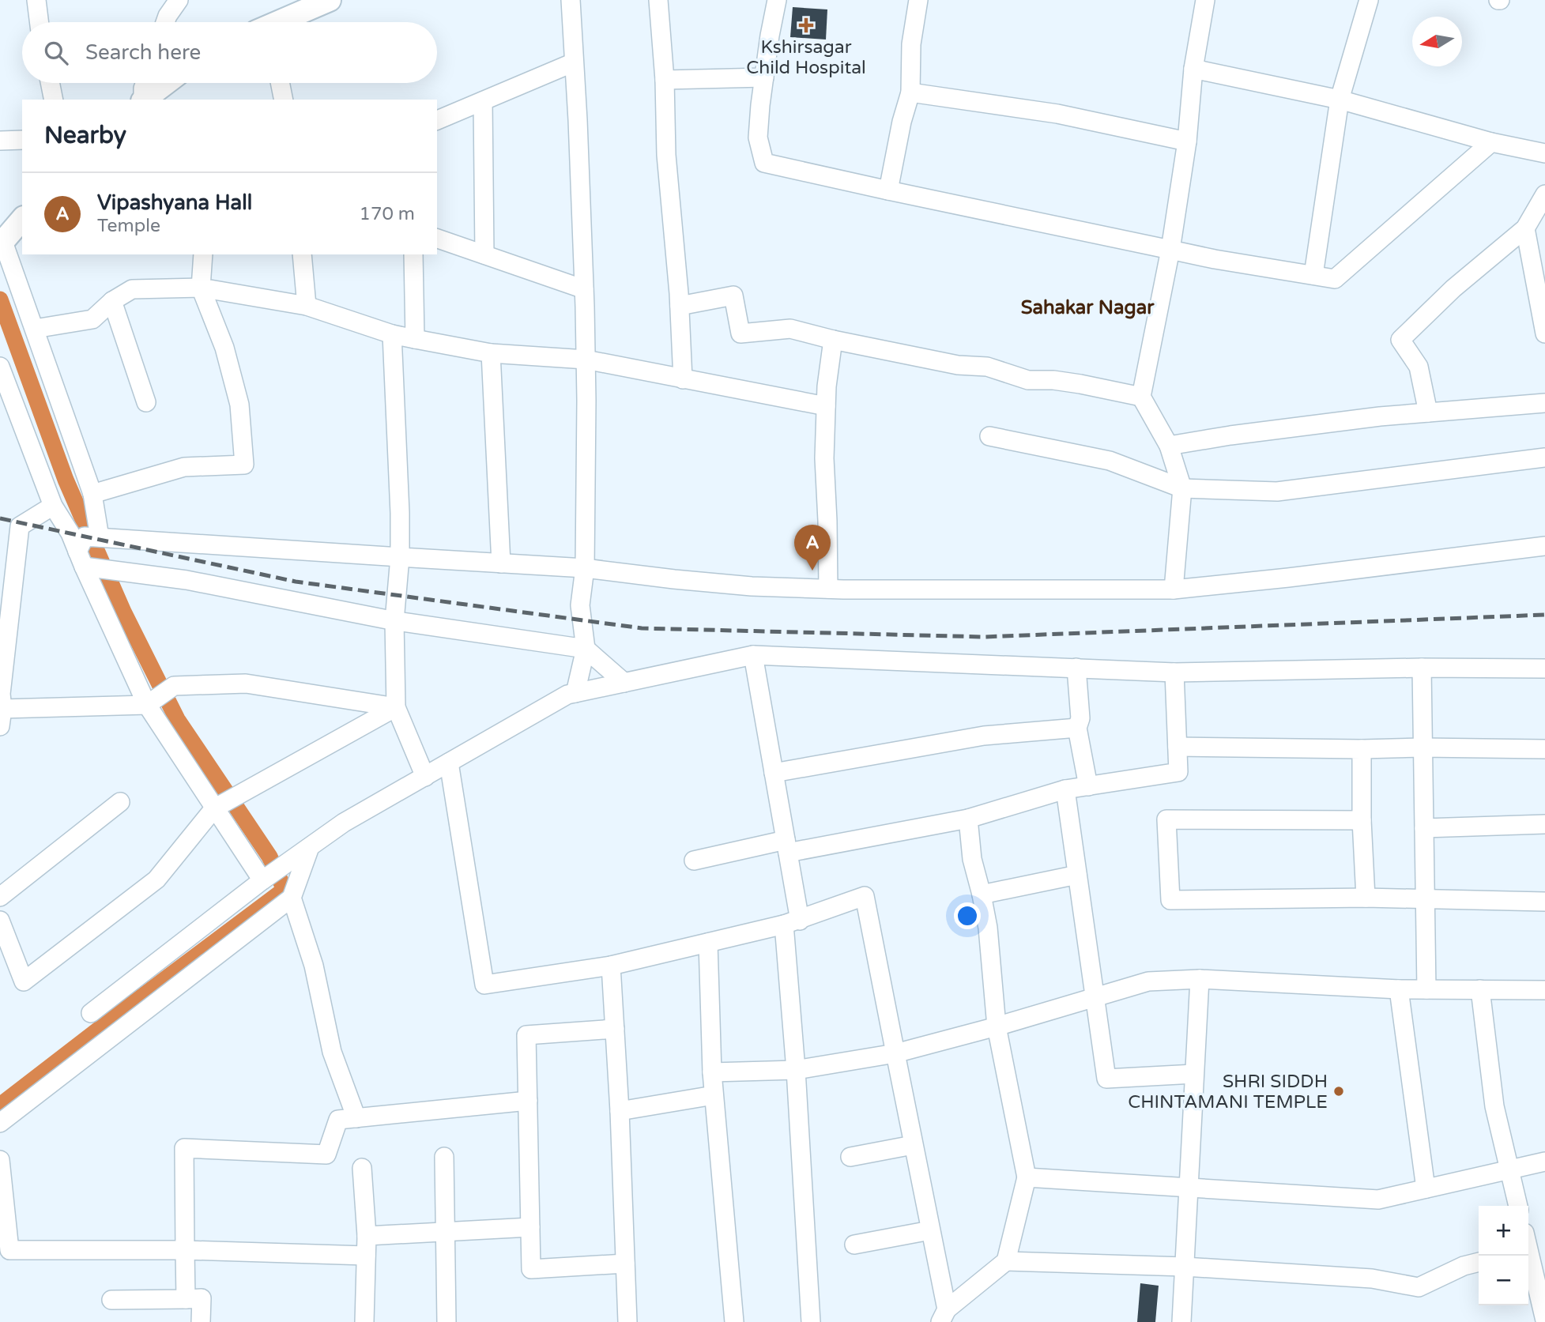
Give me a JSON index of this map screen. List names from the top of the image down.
{
  "districts": ["Sahakar Nagar"],
  "places": {
    "health": ["Kshirsagar Child Hospital"],
    "other": ["SHRI SIDDH CHINTAMANI TEMPLE"]
  },
  "north": "left",
  "page": {
    "search": "Search here",
    "heading": "Nearby",
    "list": [
      {
        "mark": "A",
        "name": "Vipashyana Hall",
        "note": "Temple",
        "value": "170 m"
      }
    ],
    "pins": "A",
    "map_buttons": ["+", "−"]
  }
}
